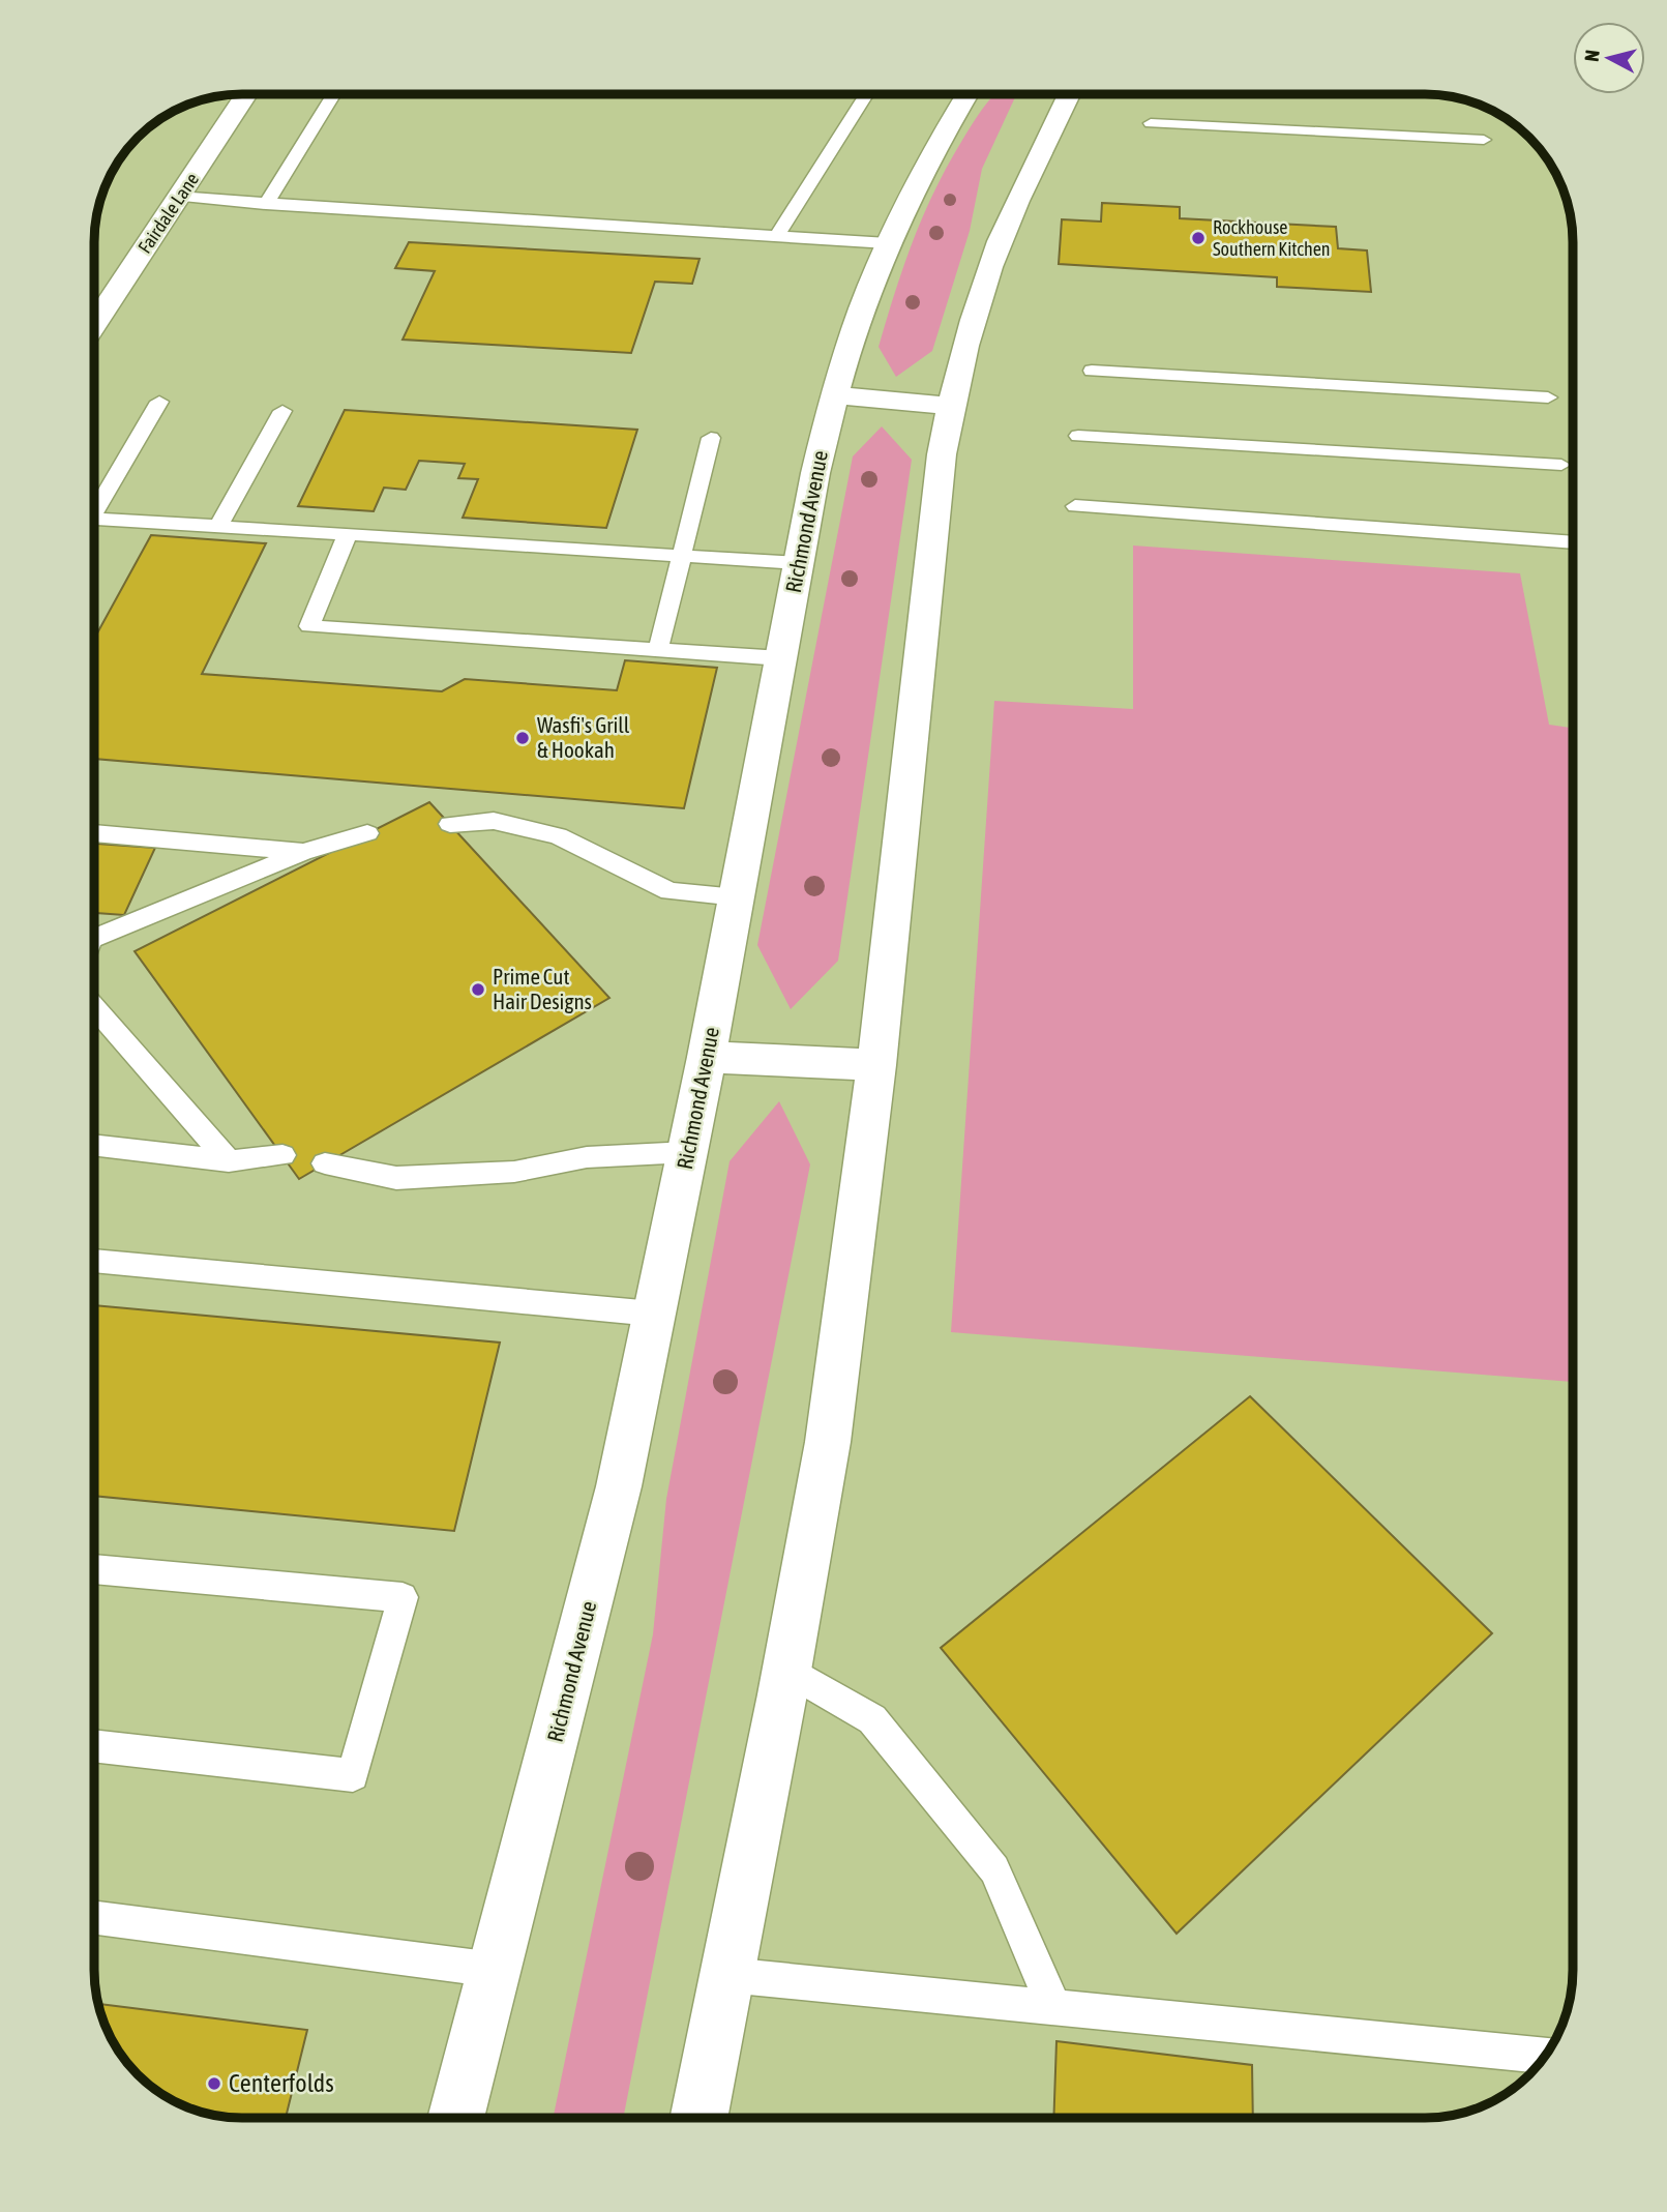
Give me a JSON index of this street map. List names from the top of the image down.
{
  "streets": {
    "main road": ["Fairdale Lane", "Richmond Avenue"]
  },
  "places": [
    "Rockhouse Southern Kitchen",
    "Wasfi's Grill & Hookah",
    "Prime Cut Hair Designs",
    "Centerfolds"
  ],
  "north": "left"
}
